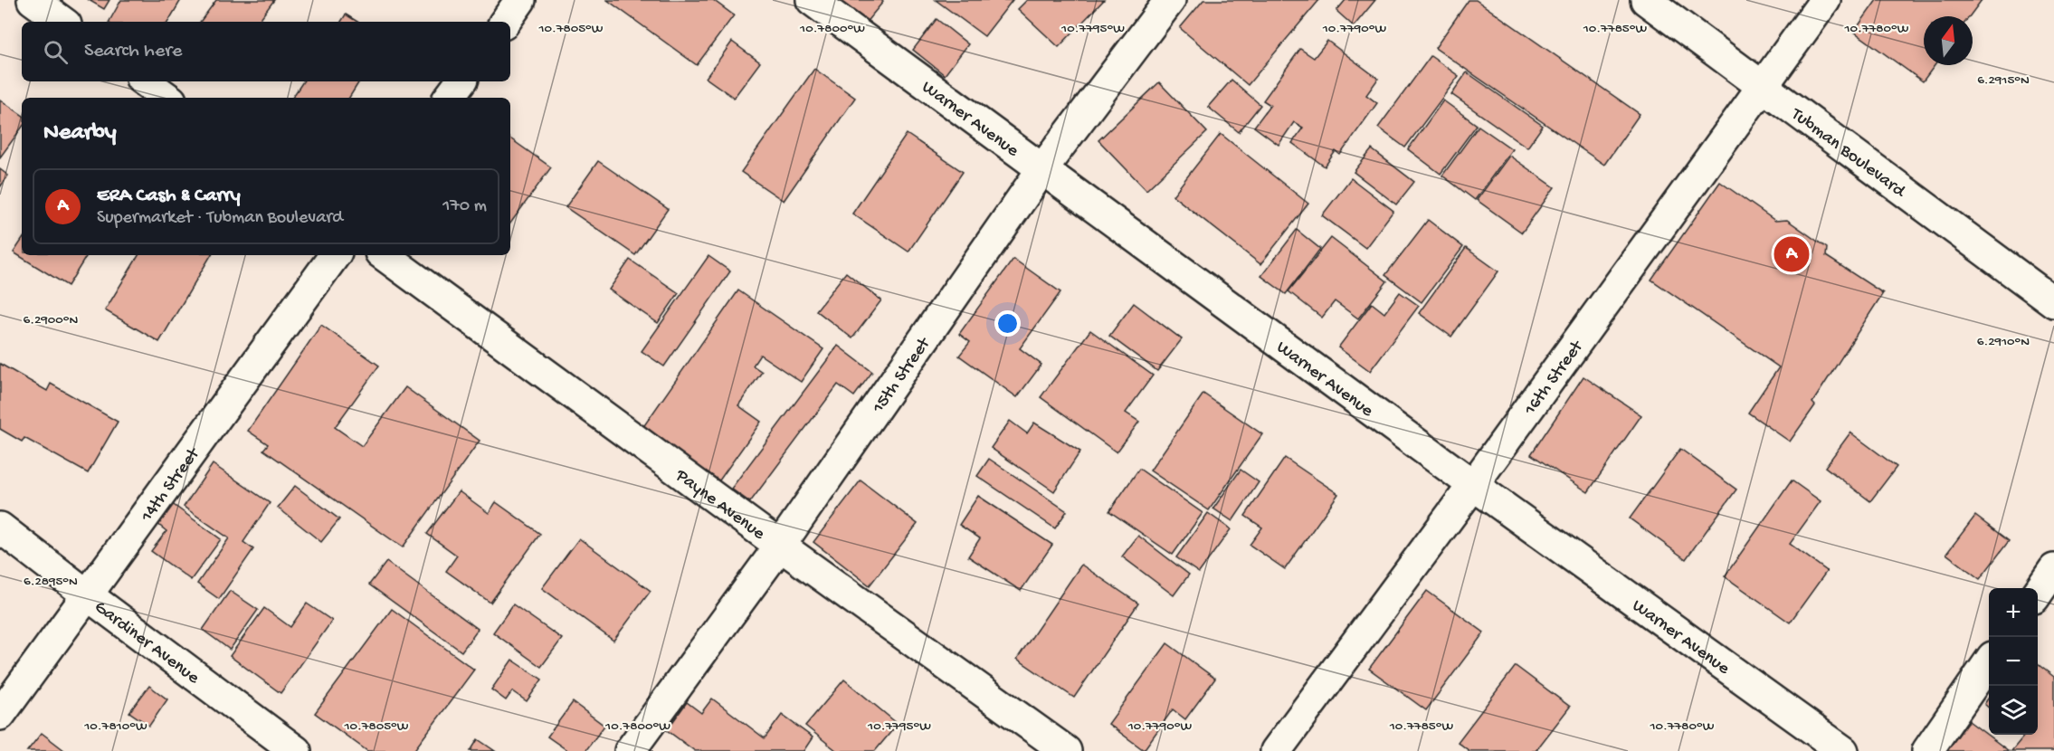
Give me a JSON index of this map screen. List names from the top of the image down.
{
  "streets": {
    "main road": [
      "Warner Avenue",
      "Tubman Boulevard",
      "15th Street",
      "16th Street",
      "14th Street",
      "Payne Avenue",
      "Gardiner Avenue"
    ]
  },
  "crossings": [
    ["Warner Avenue", "15th Street"],
    ["Warner Avenue", "16th Street"],
    ["Tubman Boulevard", "16th Street"],
    ["15th Street", "Payne Avenue"],
    ["14th Street", "Gardiner Avenue"]
  ],
  "north": "top",
  "page": {
    "search": "Search here",
    "heading": "Nearby",
    "list": [
      {
        "mark": "A",
        "name": "ERA Cash & Carry",
        "note": "Supermarket · Tubman Boulevard",
        "value": "170 m"
      }
    ],
    "pins": "A",
    "map_buttons": ["+", "−"]
  },
  "coordinates": [
    "10.7805°W",
    "10.7800°W",
    "10.7795°W",
    "10.7790°W",
    "10.7785°W",
    "10.7780°W",
    "6.2915°N",
    "6.2900°N",
    "6.2910°N",
    "6.2895°N",
    "10.7810°W"
  ]
}
